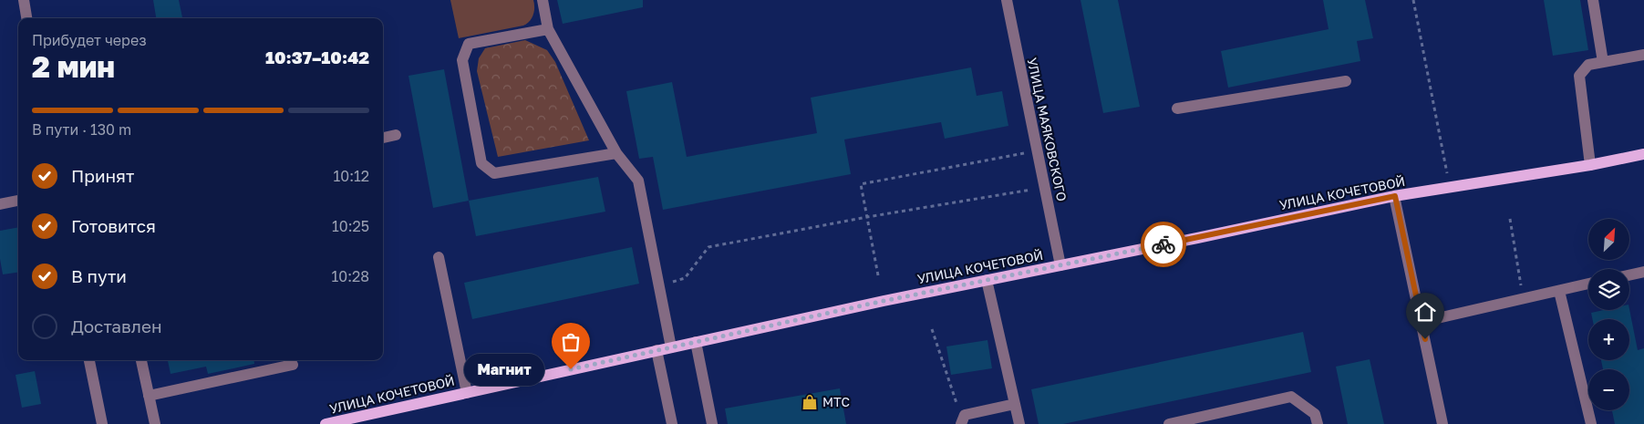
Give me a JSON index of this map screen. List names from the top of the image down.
{
  "streets": {
    "main road": ["УЛИЦА КОЧЕТОВОЙ"],
    "street": ["УЛИЦА МАЯКОВСКОГО"]
  },
  "crossings": [
    ["УЛИЦА МАЯКОВСКОГО", "УЛИЦА КОЧЕТОВОЙ"]
  ],
  "places": {
    "other": ["Магнит"],
    "shop": ["МТС"]
  },
  "north": "top right",
  "page": {
    "heading": ["2 мин", "Прибудет через", "10:37–10:42"],
    "bar": "В пути · 130 m",
    "list": [
      ["Принят", "10:12"],
      ["Готовится", "10:25"],
      ["В пути", "10:28"],
      "Доставлен"
    ],
    "map_buttons": ["+", "−"],
    "bubble": "Магнит"
  }
}
